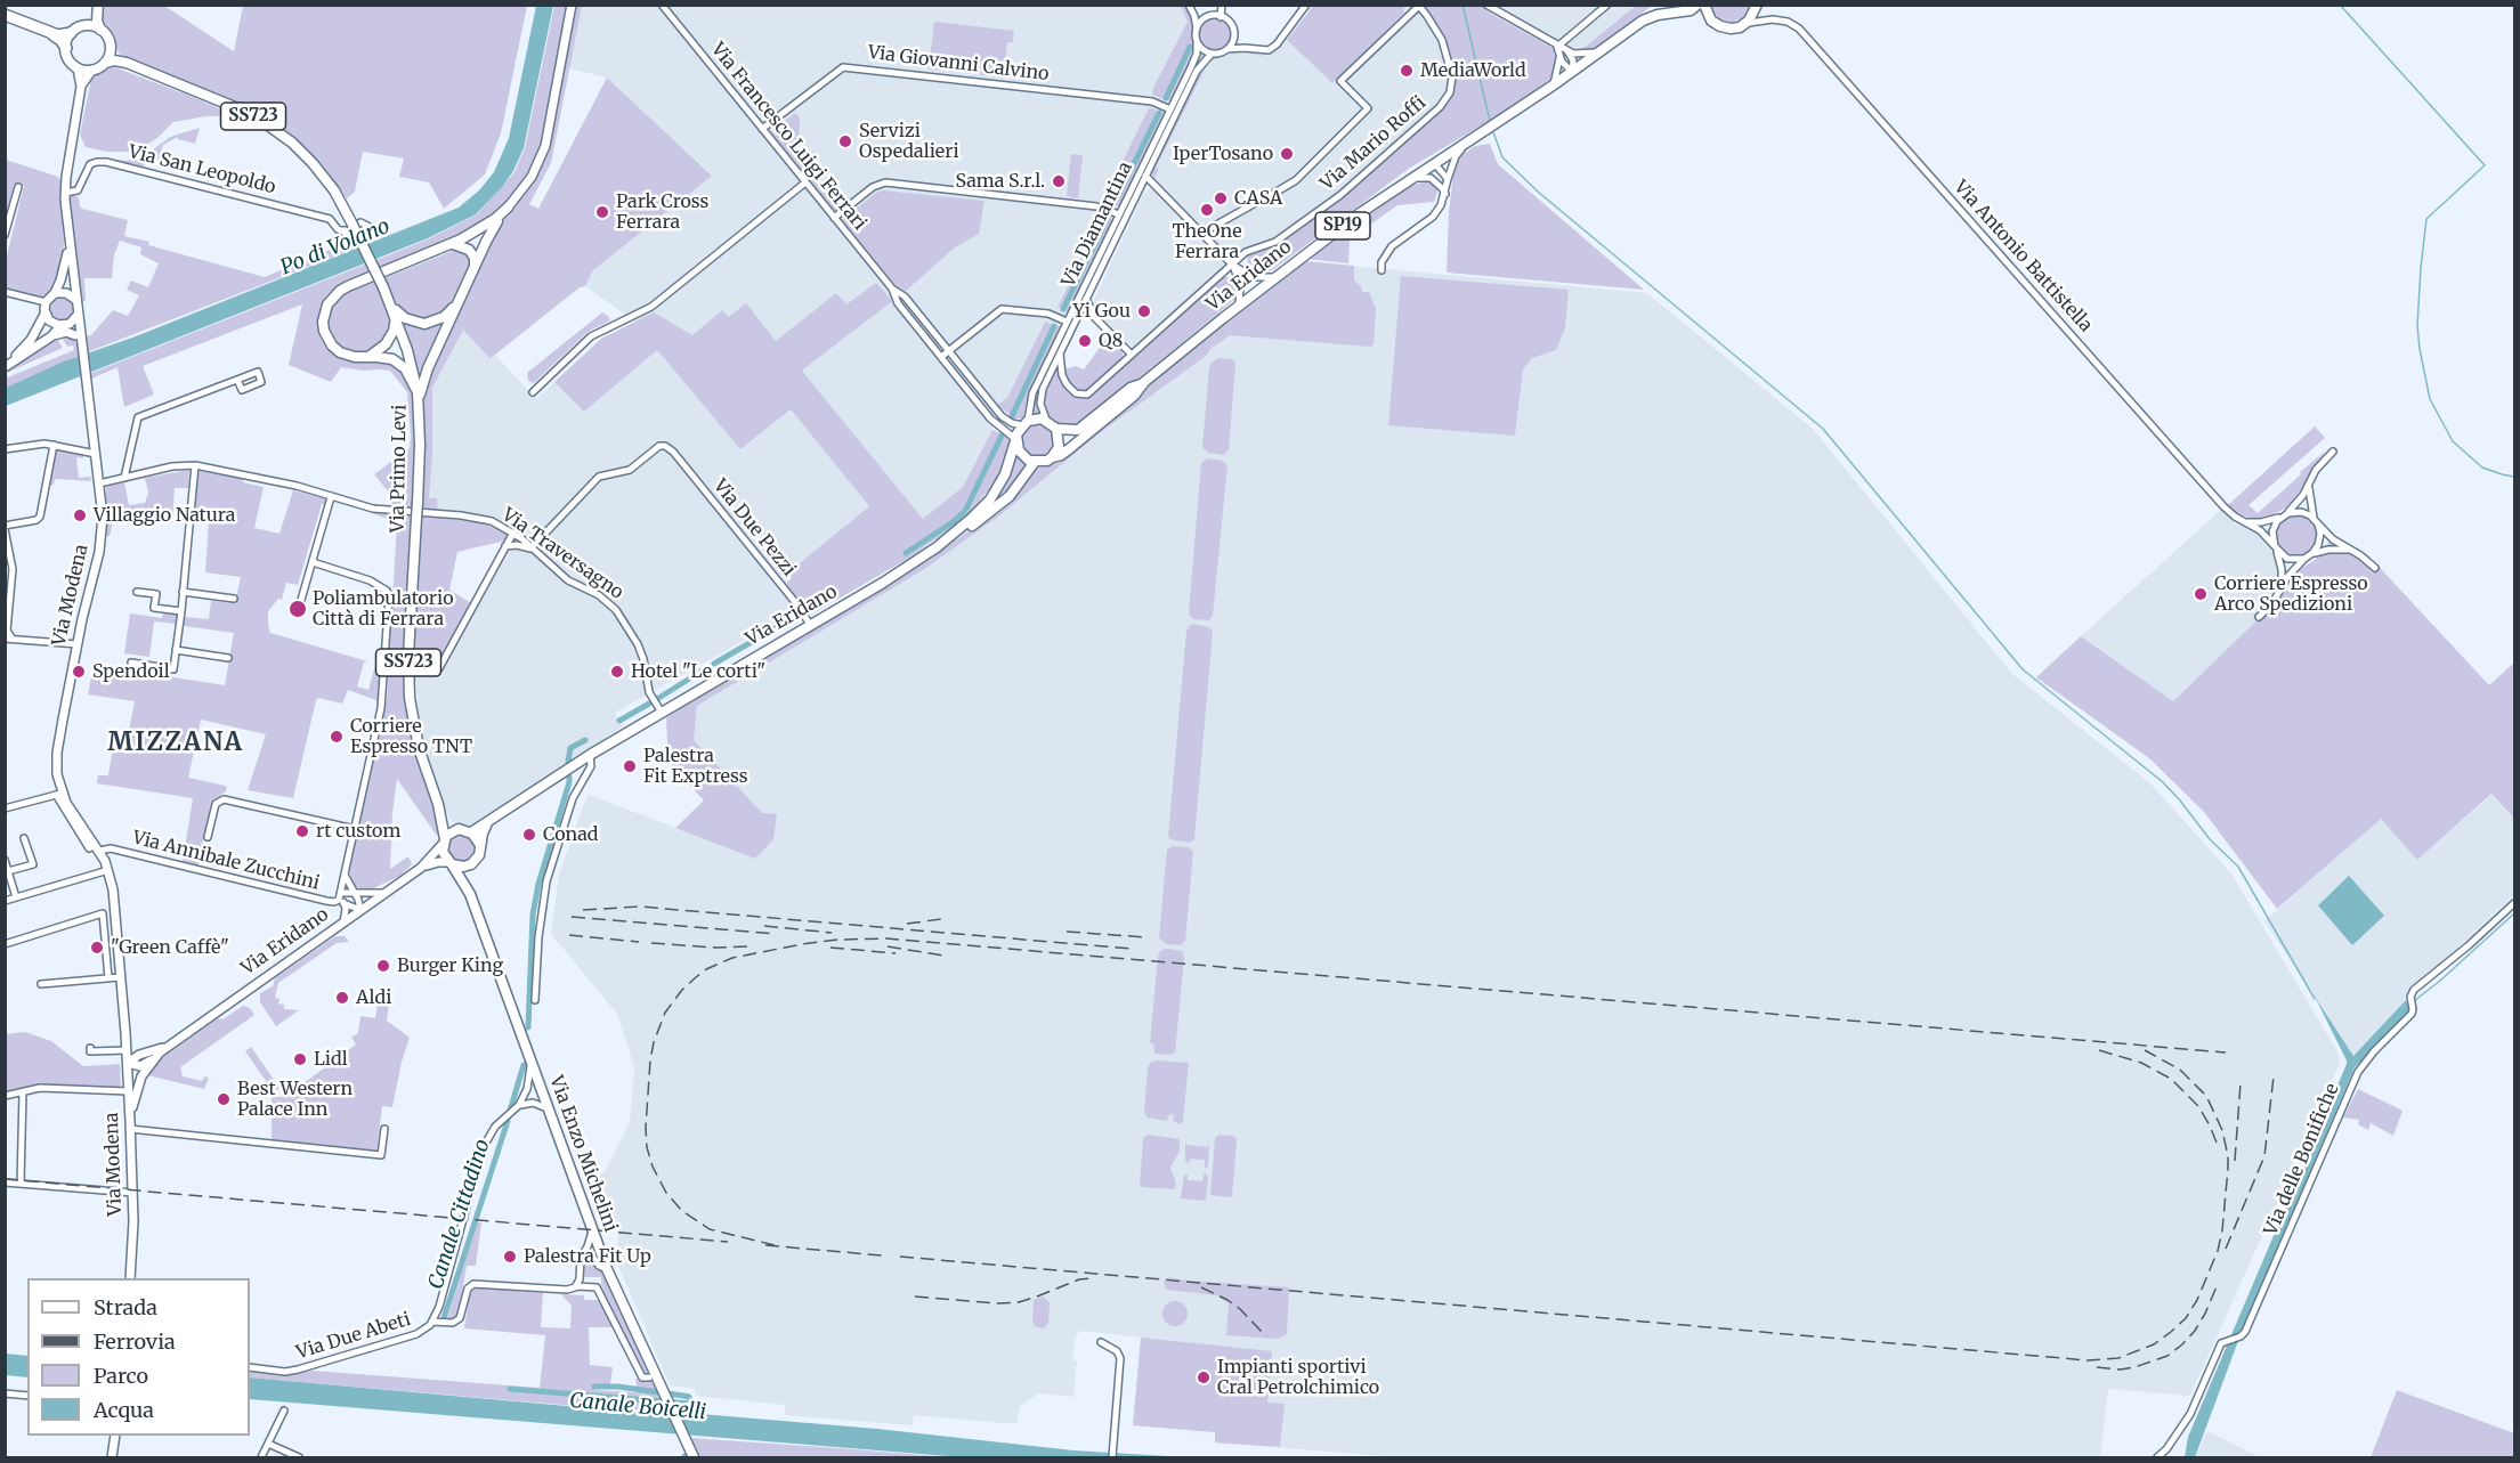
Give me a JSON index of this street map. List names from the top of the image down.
{
  "streets": {
    "main road": [
      "SS723",
      "SP19",
      "Via Eridano",
      "Via Primo Levi",
      "Via Modena",
      "Via Enzo Michelini"
    ],
    "street": [
      "Via Giovanni Calvino",
      "Via Francesco Luigi Ferrari",
      "Via Mario Roffi",
      "Via San Leopoldo",
      "Via Diamantina",
      "Via Antonio Battistella",
      "Via Due Pezzi",
      "Via Traversagno",
      "Via Annibale Zucchini",
      "Via delle Bonifiche",
      "Via Due Abeti"
    ]
  },
  "crossings": [
    ["Via Giovanni Calvino", "Via Francesco Luigi Ferrari"],
    ["Via Giovanni Calvino", "Via Diamantina"],
    ["SS723", "Via Primo Levi"],
    ["SS723", "Via Modena"],
    ["Via Francesco Luigi Ferrari", "Via Diamantina"],
    ["Via Francesco Luigi Ferrari", "Via Eridano"],
    ["Via Mario Roffi", "Via Diamantina"],
    ["Via San Leopoldo", "Via Modena"],
    ["Via Diamantina", "Via Eridano"],
    ["Via Eridano", "Via Primo Levi"],
    ["Via Eridano", "Via Due Pezzi"],
    ["Via Eridano", "Via Traversagno"],
    ["Via Eridano", "Via Modena"],
    ["Via Eridano", "Via Annibale Zucchini"],
    ["Via Eridano", "Via Enzo Michelini"],
    ["Via Primo Levi", "Via Enzo Michelini"],
    ["Via Due Pezzi", "Via Traversagno"],
    ["Via Traversagno", "Via Modena"],
    ["Via Modena", "Via Annibale Zucchini"]
  ],
  "districts": ["MIZZANA"],
  "water": ["Po di Volano", "Canale Cittadino", "Canale Boicelli"],
  "places": [
    "MediaWorld",
    "Servizi Ospedalieri",
    "IperTosano",
    "Sama S.r.l.",
    "CASA",
    "TheOne Ferrara",
    "Park Cross Ferrara",
    "Yi Gou",
    "Q8",
    "Villaggio Natura",
    "Corriere Espresso Arco Spedizioni",
    "Poliambulatorio Città di Ferrara",
    "Spendoil",
    "Hotel \"Le corti\"",
    "Corriere Espresso TNT",
    "Palestra Fit Exptress",
    "rt custom",
    "Conad",
    "\"Green Caffè\"",
    "Burger King",
    "Aldi",
    "Lidl",
    "Best Western Palace Inn",
    "Palestra Fit Up",
    "Impianti sportivi Cral Petrolchimico"
  ],
  "legend": [
    "Strada",
    "Ferrovia",
    "Parco",
    "Acqua"
  ]
}
